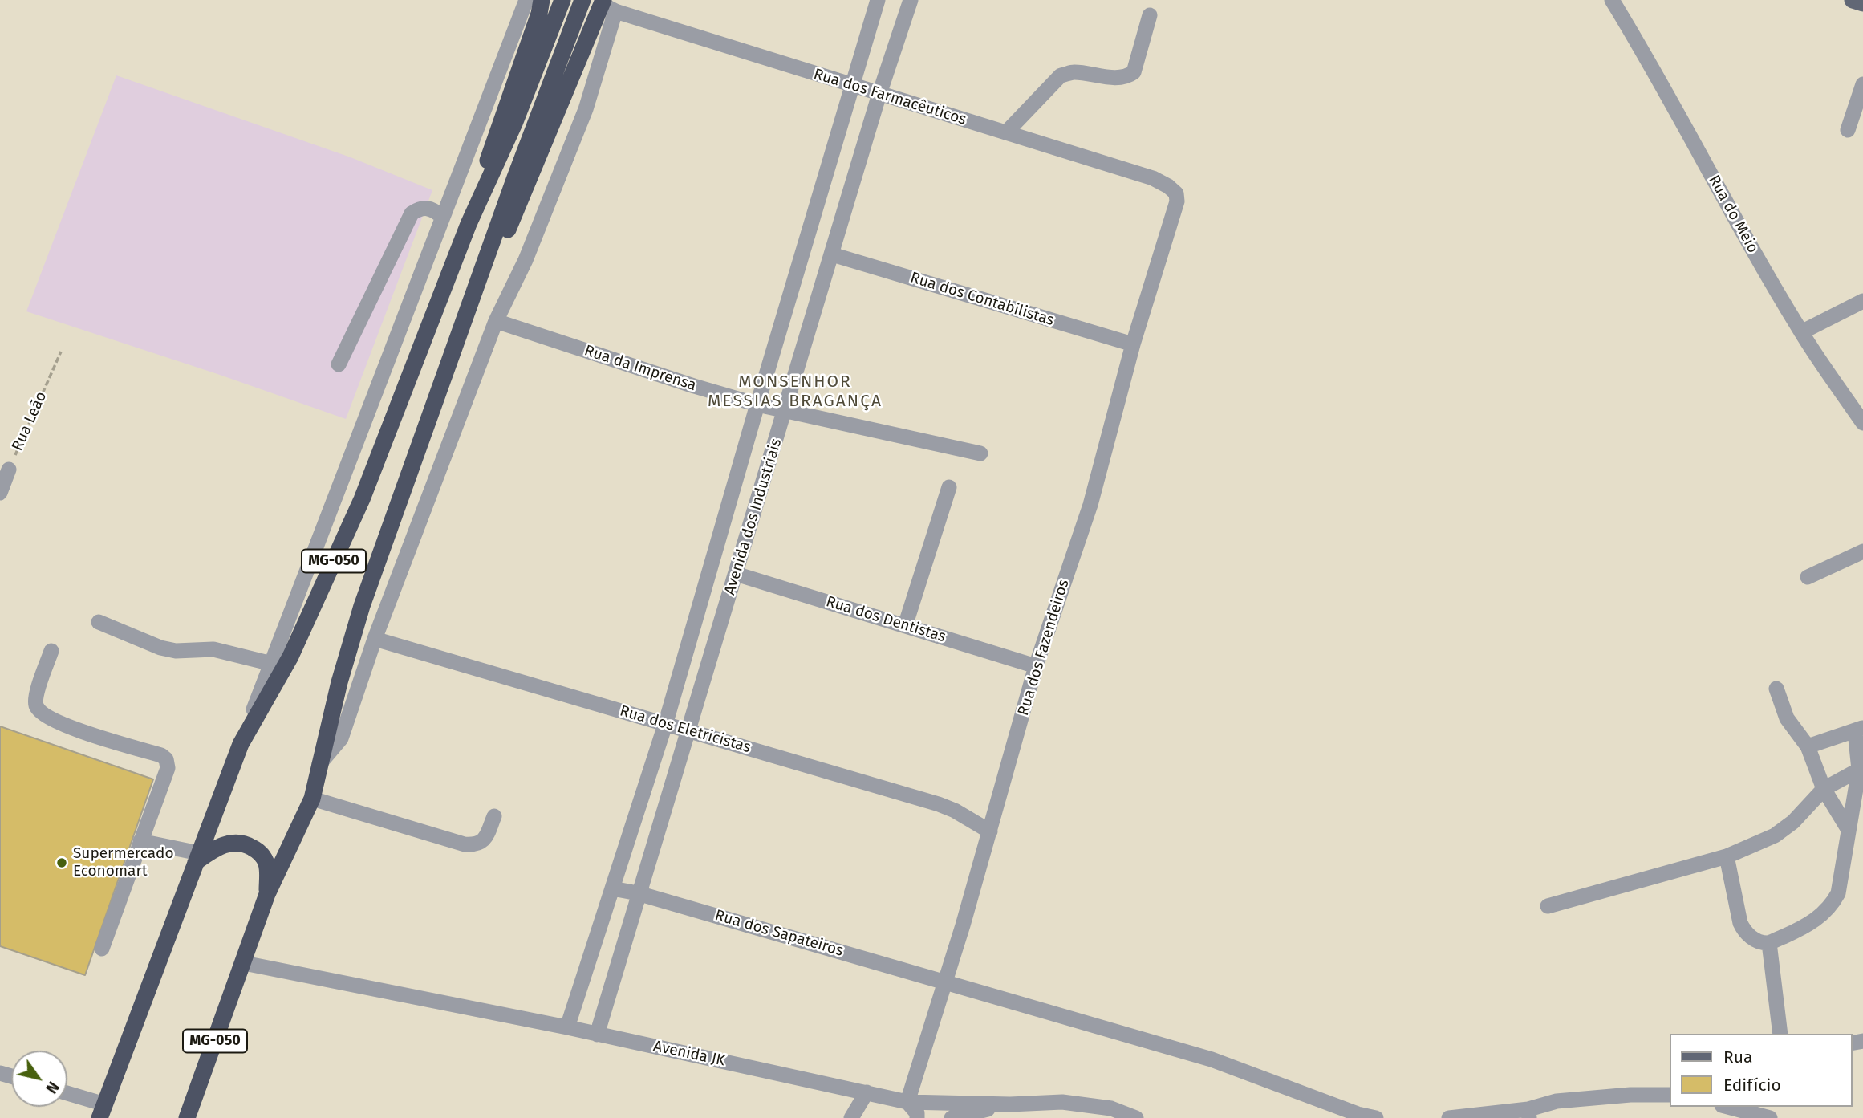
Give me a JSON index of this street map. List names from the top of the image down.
{
  "streets": {
    "highway": ["MG-050"],
    "street": [
      "Rua dos Farmacêuticos",
      "Rua do Meio",
      "Rua dos Contabilistas",
      "Rua da Imprensa",
      "Rua Leão",
      "Avenida dos Industriais",
      "Rua dos Dentistas",
      "Rua dos Fazendeiros",
      "Rua dos Eletricistas",
      "Rua dos Sapateiros",
      "Avenida JK"
    ]
  },
  "crossings": [
    ["Rua dos Farmacêuticos", "Avenida dos Industriais"],
    ["Rua dos Farmacêuticos", "Rua dos Fazendeiros"],
    ["Rua dos Contabilistas", "Avenida dos Industriais"],
    ["Rua dos Contabilistas", "Rua dos Fazendeiros"],
    ["Rua da Imprensa", "Avenida dos Industriais"],
    ["Avenida dos Industriais", "Rua dos Dentistas"],
    ["Avenida dos Industriais", "Rua dos Eletricistas"],
    ["Avenida dos Industriais", "Rua dos Sapateiros"],
    ["Avenida dos Industriais", "Avenida JK"],
    ["MG-050", "Avenida JK"],
    ["Rua dos Dentistas", "Rua dos Fazendeiros"],
    ["Rua dos Fazendeiros", "Rua dos Eletricistas"],
    ["Rua dos Fazendeiros", "Rua dos Sapateiros"],
    ["Rua dos Fazendeiros", "Avenida JK"]
  ],
  "districts": ["MONSENHOR MESSIAS BRAGANÇA"],
  "places": ["Supermercado Economart"],
  "legend": ["Rua", "Edifício"],
  "north": "bottom right"
}
